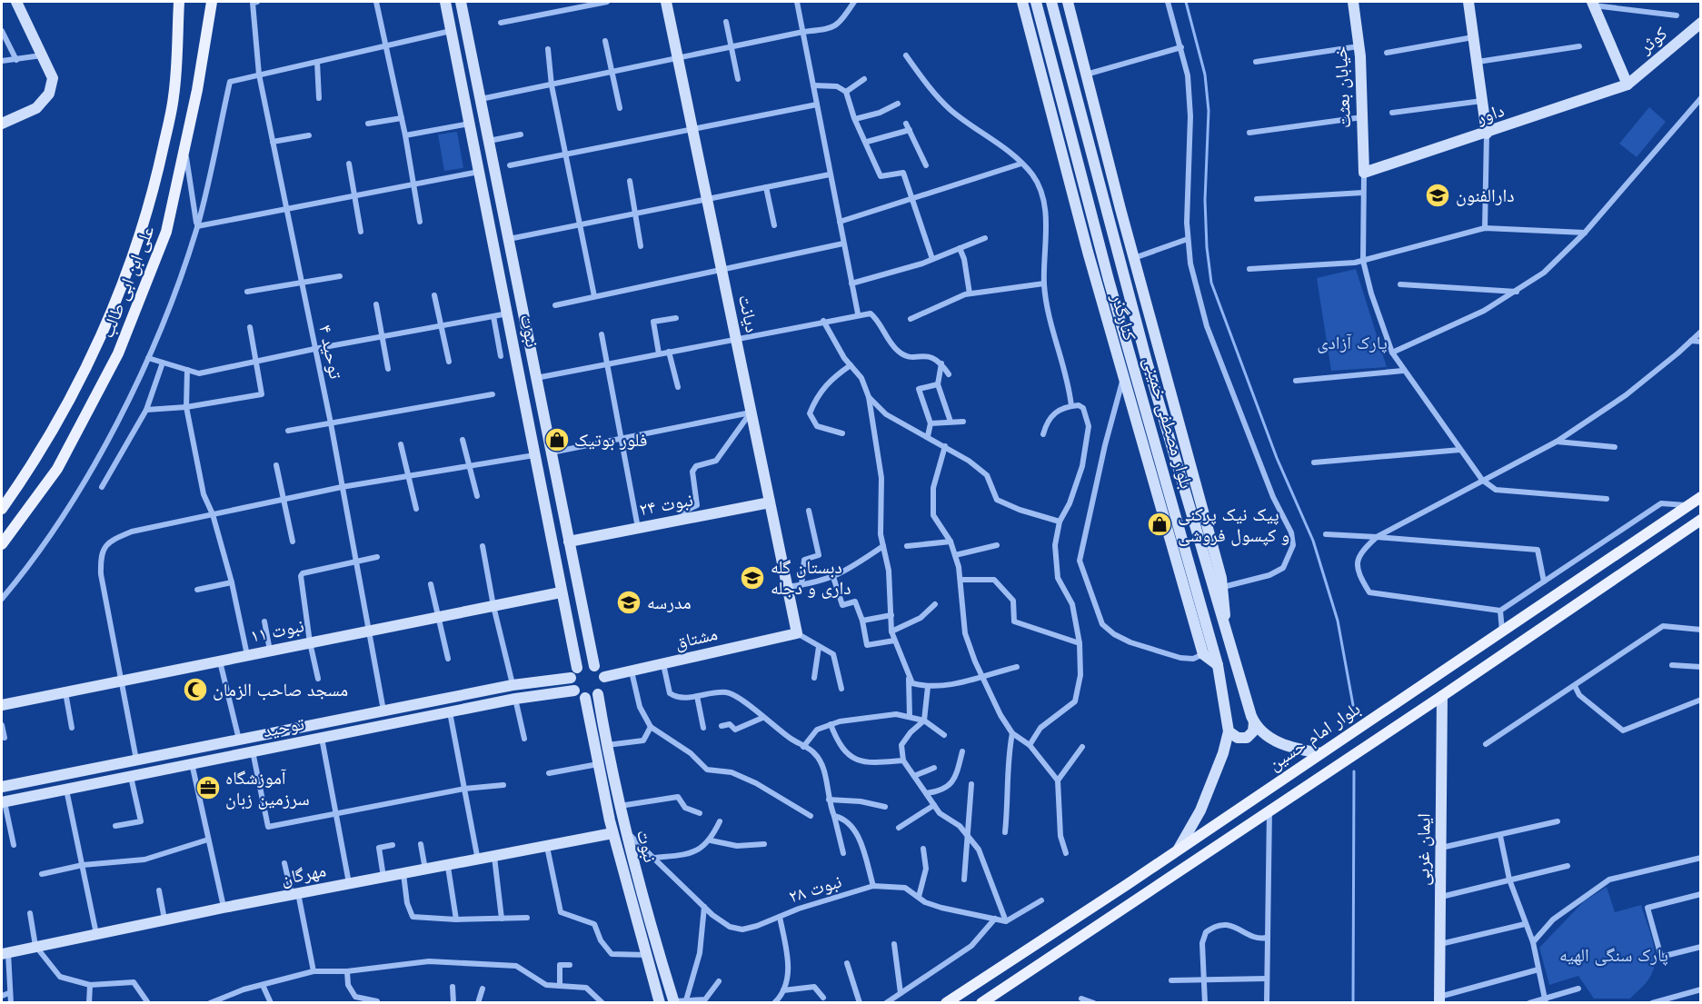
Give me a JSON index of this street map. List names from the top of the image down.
{
  "streets": {
    "main road": ["علی ابن ابی طالب", "بلوار امام حسین"],
    "street": [
      "کوثر",
      "خیابان بعثت",
      "داور",
      "دیانت",
      "کنارگذر",
      "نبوت",
      "توحید ۴",
      "بلوار مصطفی خمینی",
      "نبوت ۲۴",
      "نبوت ۱۱",
      "مشتاق",
      "توحید",
      "ایمان غربی",
      "مهرگان",
      "نبوت ۲۸"
    ]
  },
  "crossings": [
    ["کوثر", "داور"],
    ["خیابان بعثت", "داور"],
    ["دیانت", "نبوت ۲۴"],
    ["دیانت", "مشتاق"],
    ["کنارگذر", "بلوار مصطفی خمینی"],
    ["نبوت", "نبوت ۲۴"],
    ["نبوت", "نبوت ۱۱"],
    ["نبوت", "مشتاق"],
    ["نبوت", "توحید"],
    ["نبوت", "مهرگان"],
    ["نبوت", "نبوت ۲۸"],
    ["توحید ۴", "نبوت ۱۱"],
    ["توحید ۴", "توحید"],
    ["بلوار مصطفی خمینی", "بلوار امام حسین"],
    ["مشتاق", "توحید"],
    ["بلوار امام حسین", "ایمان غربی"]
  ],
  "parks": ["پارک آزادی", "پارک سنگی الهیه"],
  "places": {
    "school or university": ["دارالفنون", "دبستان گله داری و دجله", "مدرسه"],
    "shop": ["فلور بوتیک", "پیک نیک پرکنی و کپسول فروشی"],
    "mosque": ["مسجد صاحب الزمان"],
    "office": ["آموزشگاه سرزمین زبان"]
  }
}
